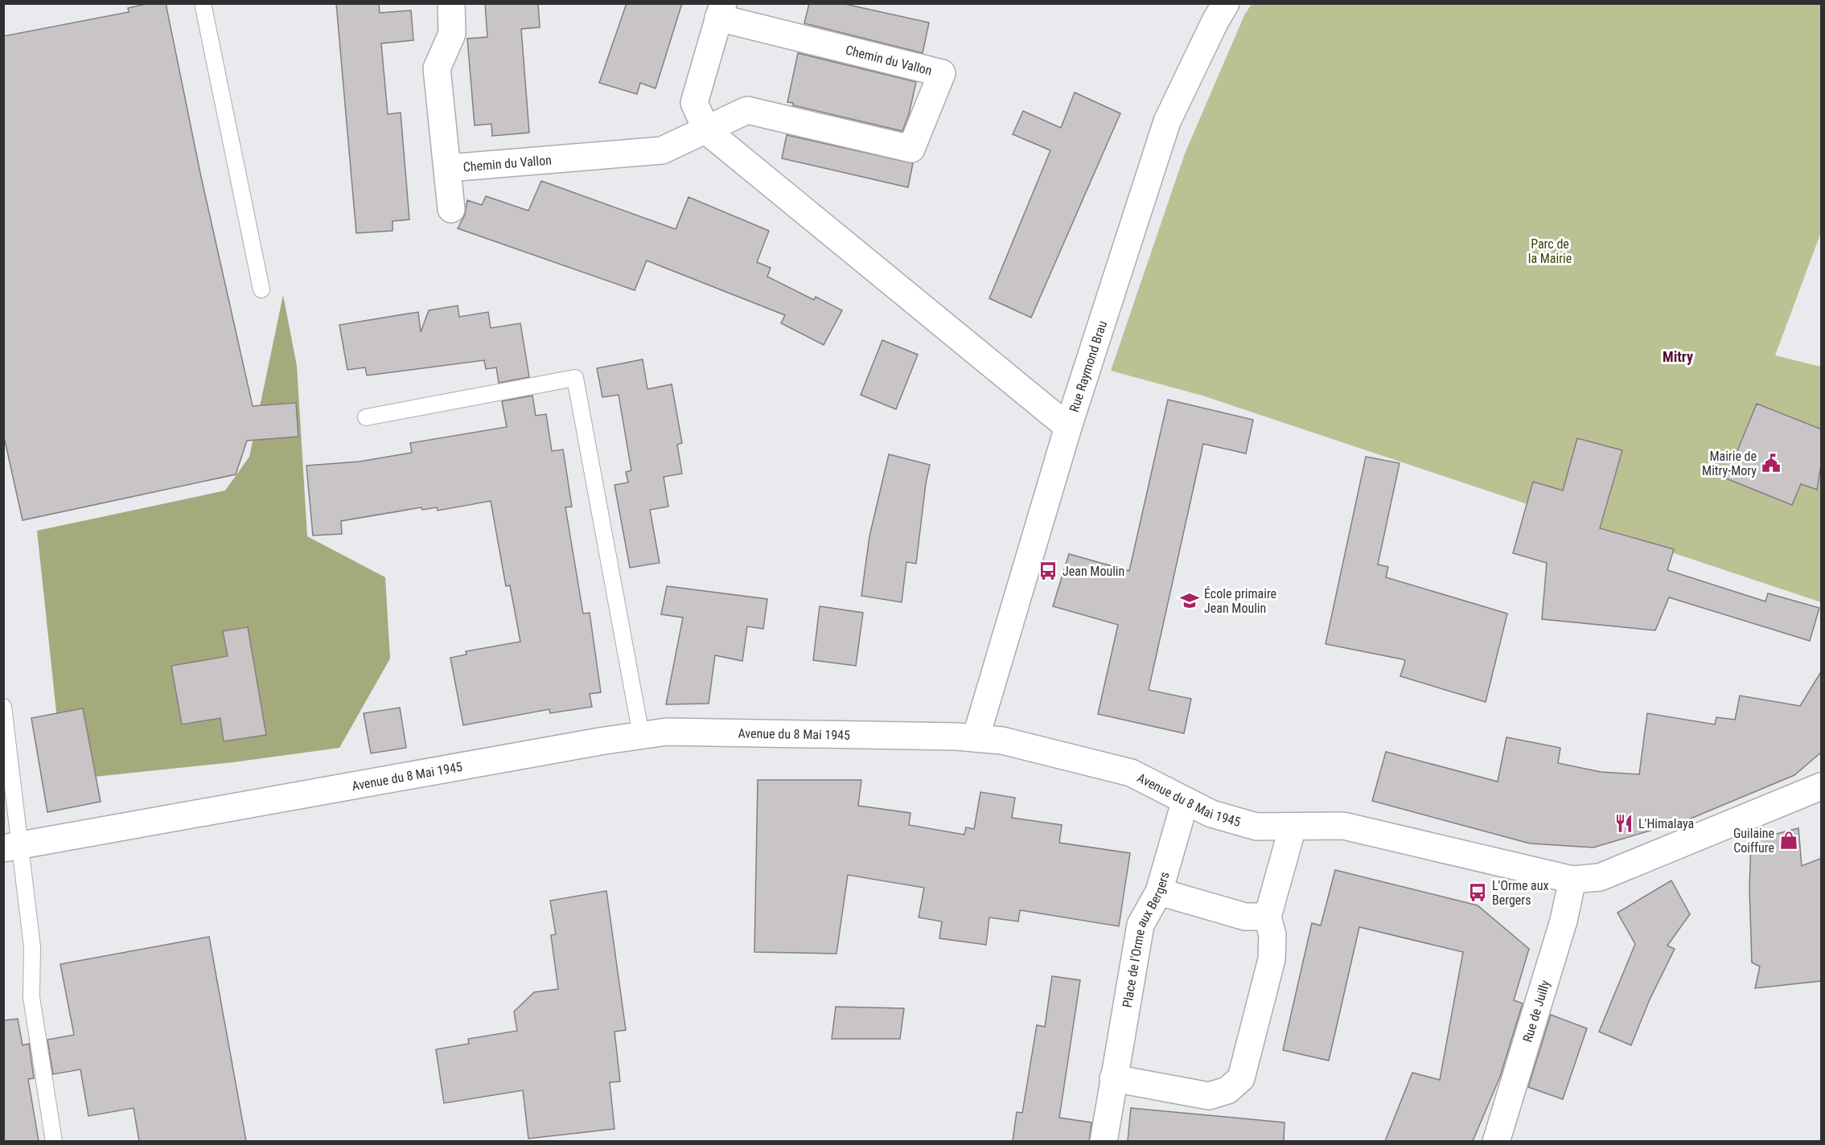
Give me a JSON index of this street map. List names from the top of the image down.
{
  "streets": {
    "street": [
      "Chemin du Vallon",
      "Rue Raymond Brau",
      "Avenue du 8 Mai 1945",
      "Place de l'Orme aux Bergers",
      "Rue de Juilly"
    ]
  },
  "crossings": [
    ["Chemin du Vallon", "Rue Raymond Brau"],
    ["Rue Raymond Brau", "Avenue du 8 Mai 1945"],
    ["Avenue du 8 Mai 1945", "Place de l'Orme aux Bergers"],
    ["Avenue du 8 Mai 1945", "Rue de Juilly"]
  ],
  "districts": ["Mitry"],
  "parks": ["Parc de la Mairie"],
  "places": {
    "public building": ["Mairie de Mitry-Mory"],
    "bus stop": ["Jean Moulin", "L'Orme aux Bergers"],
    "school or university": ["École primaire Jean Moulin"],
    "restaurant": ["L'Himalaya"],
    "shop": ["Guilaine Coiffure"]
  }
}
